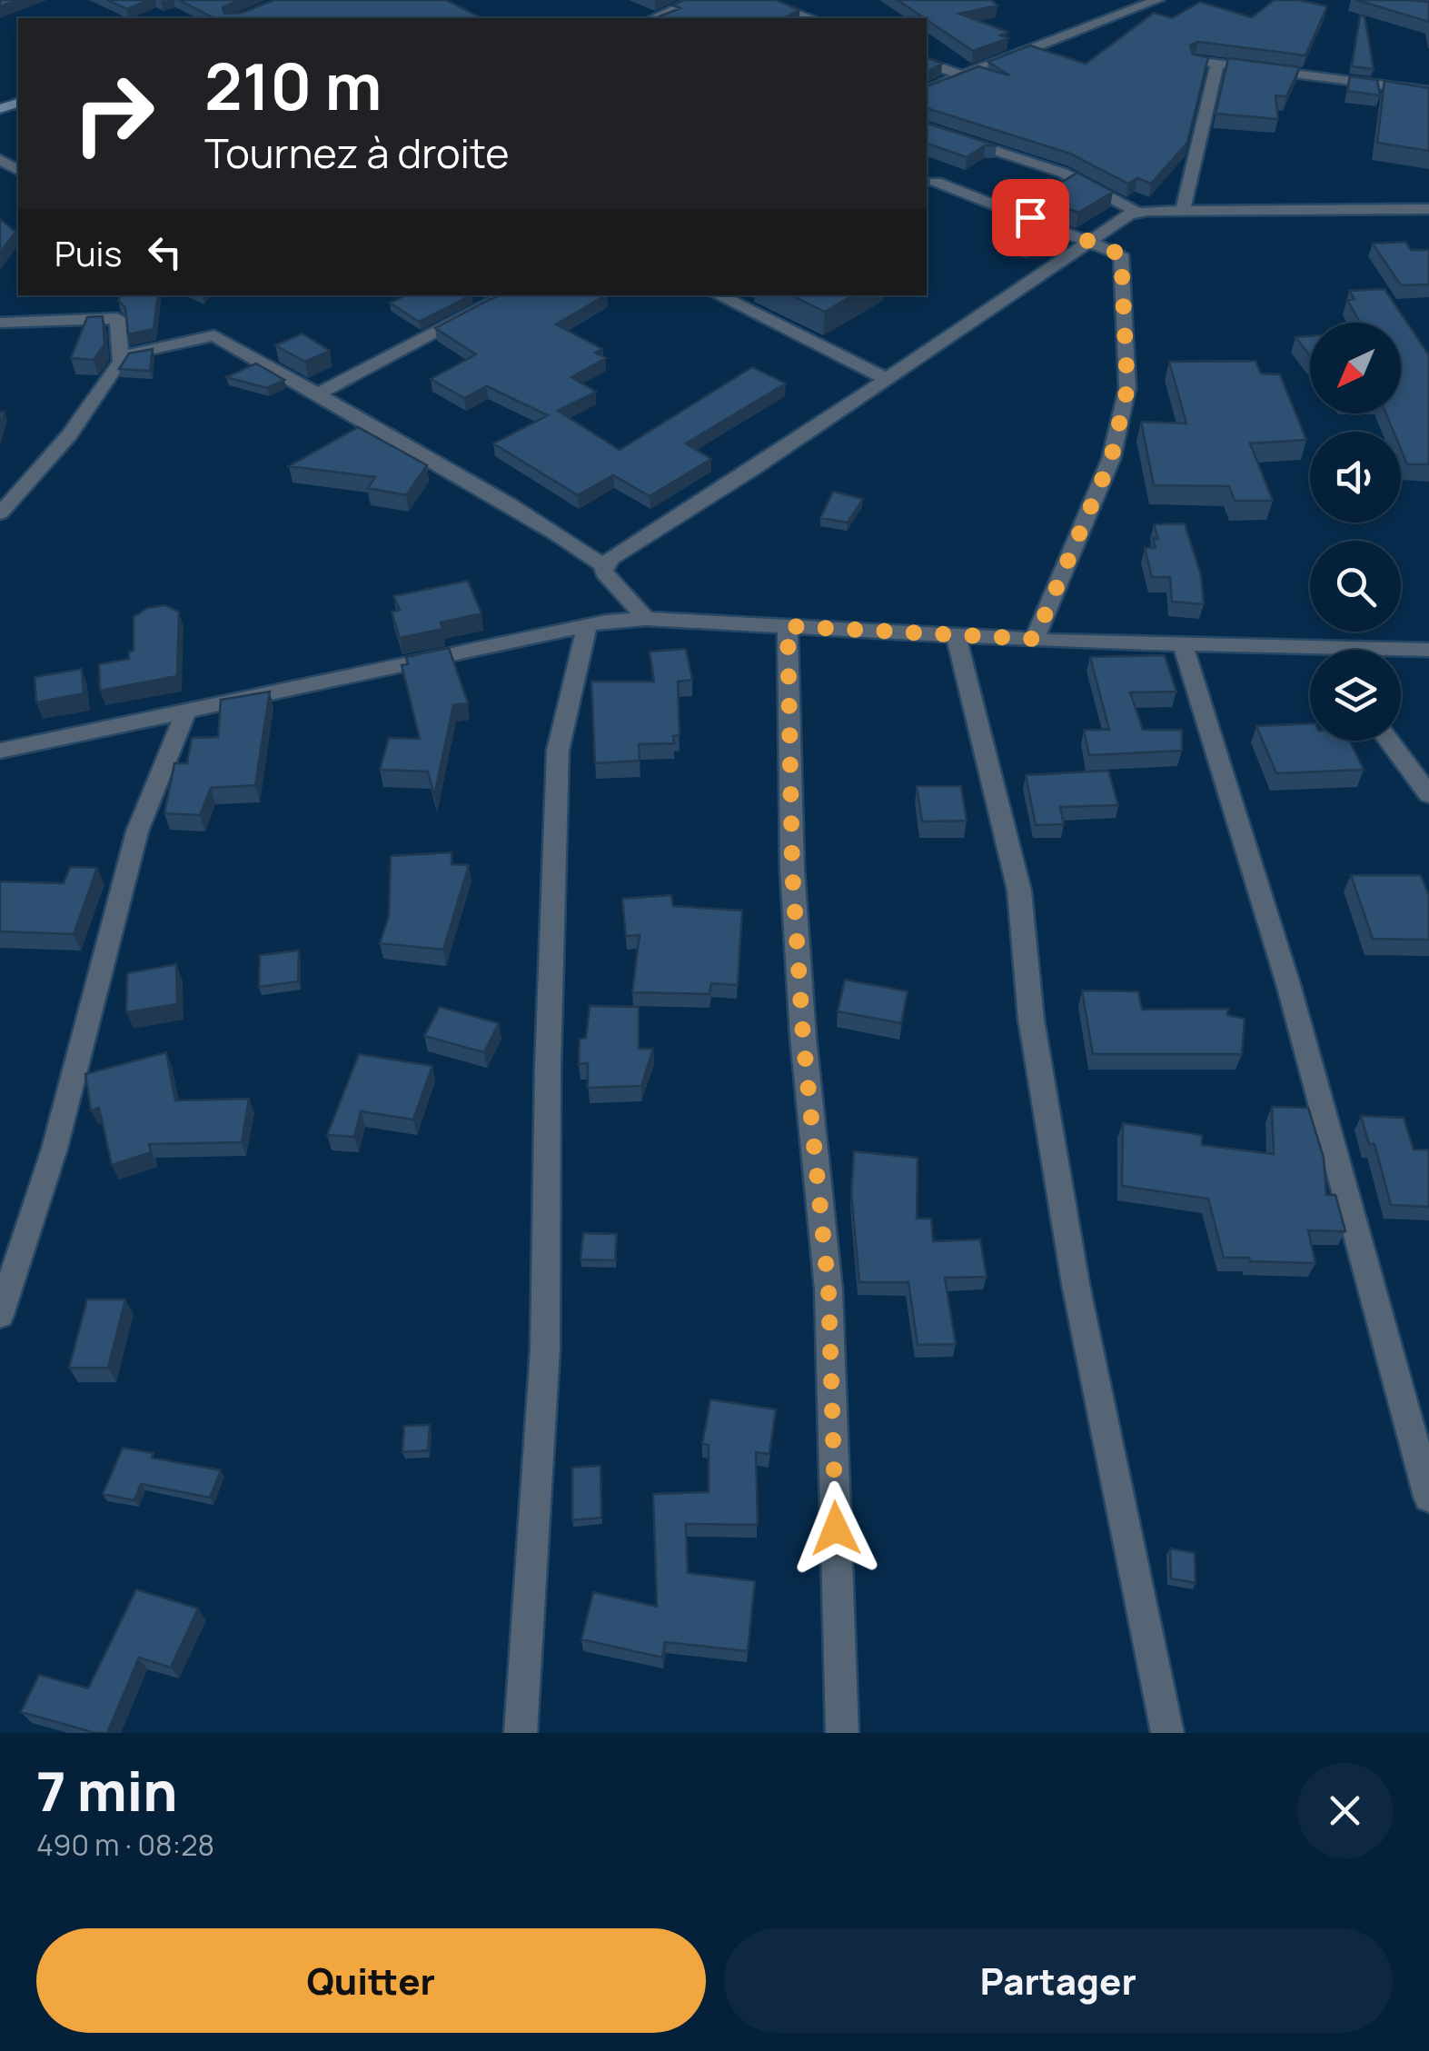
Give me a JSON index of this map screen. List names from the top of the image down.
{
  "north": "bottom left",
  "page": {
    "turn": ["210 m", "Tournez à droite"],
    "then": "Puis",
    "heading": ["7 min", "490 m · 08:28"],
    "buttons": ["Quitter", "Partager"]
  }
}
